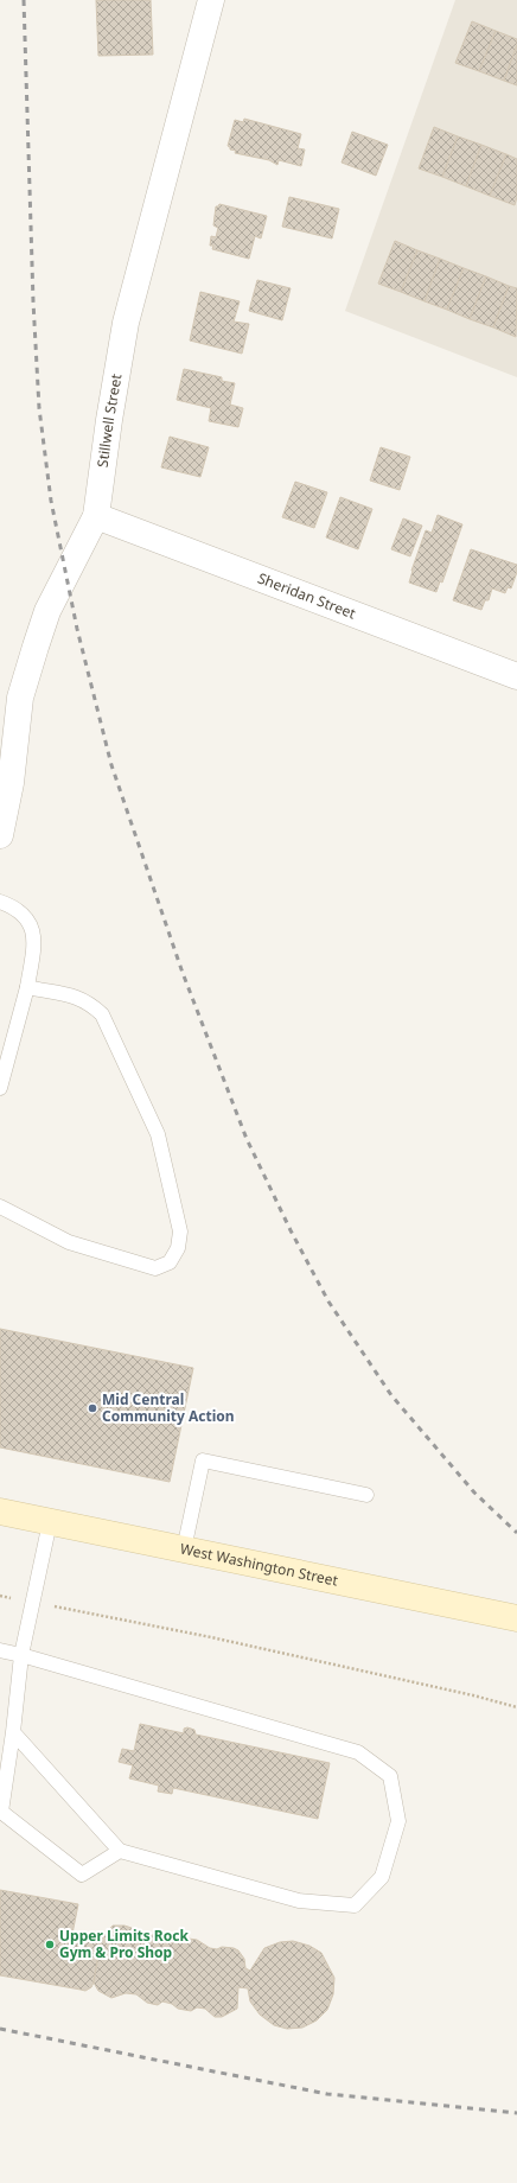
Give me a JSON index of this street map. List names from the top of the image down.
{
  "streets": {
    "main road": ["West Washington Street"],
    "street": ["Stillwell Street", "Sheridan Street"]
  },
  "crossings": [
    ["Stillwell Street", "Sheridan Street"]
  ],
  "places": ["Mid Central Community Action", "Upper Limits Rock Gym & Pro Shop"]
}
